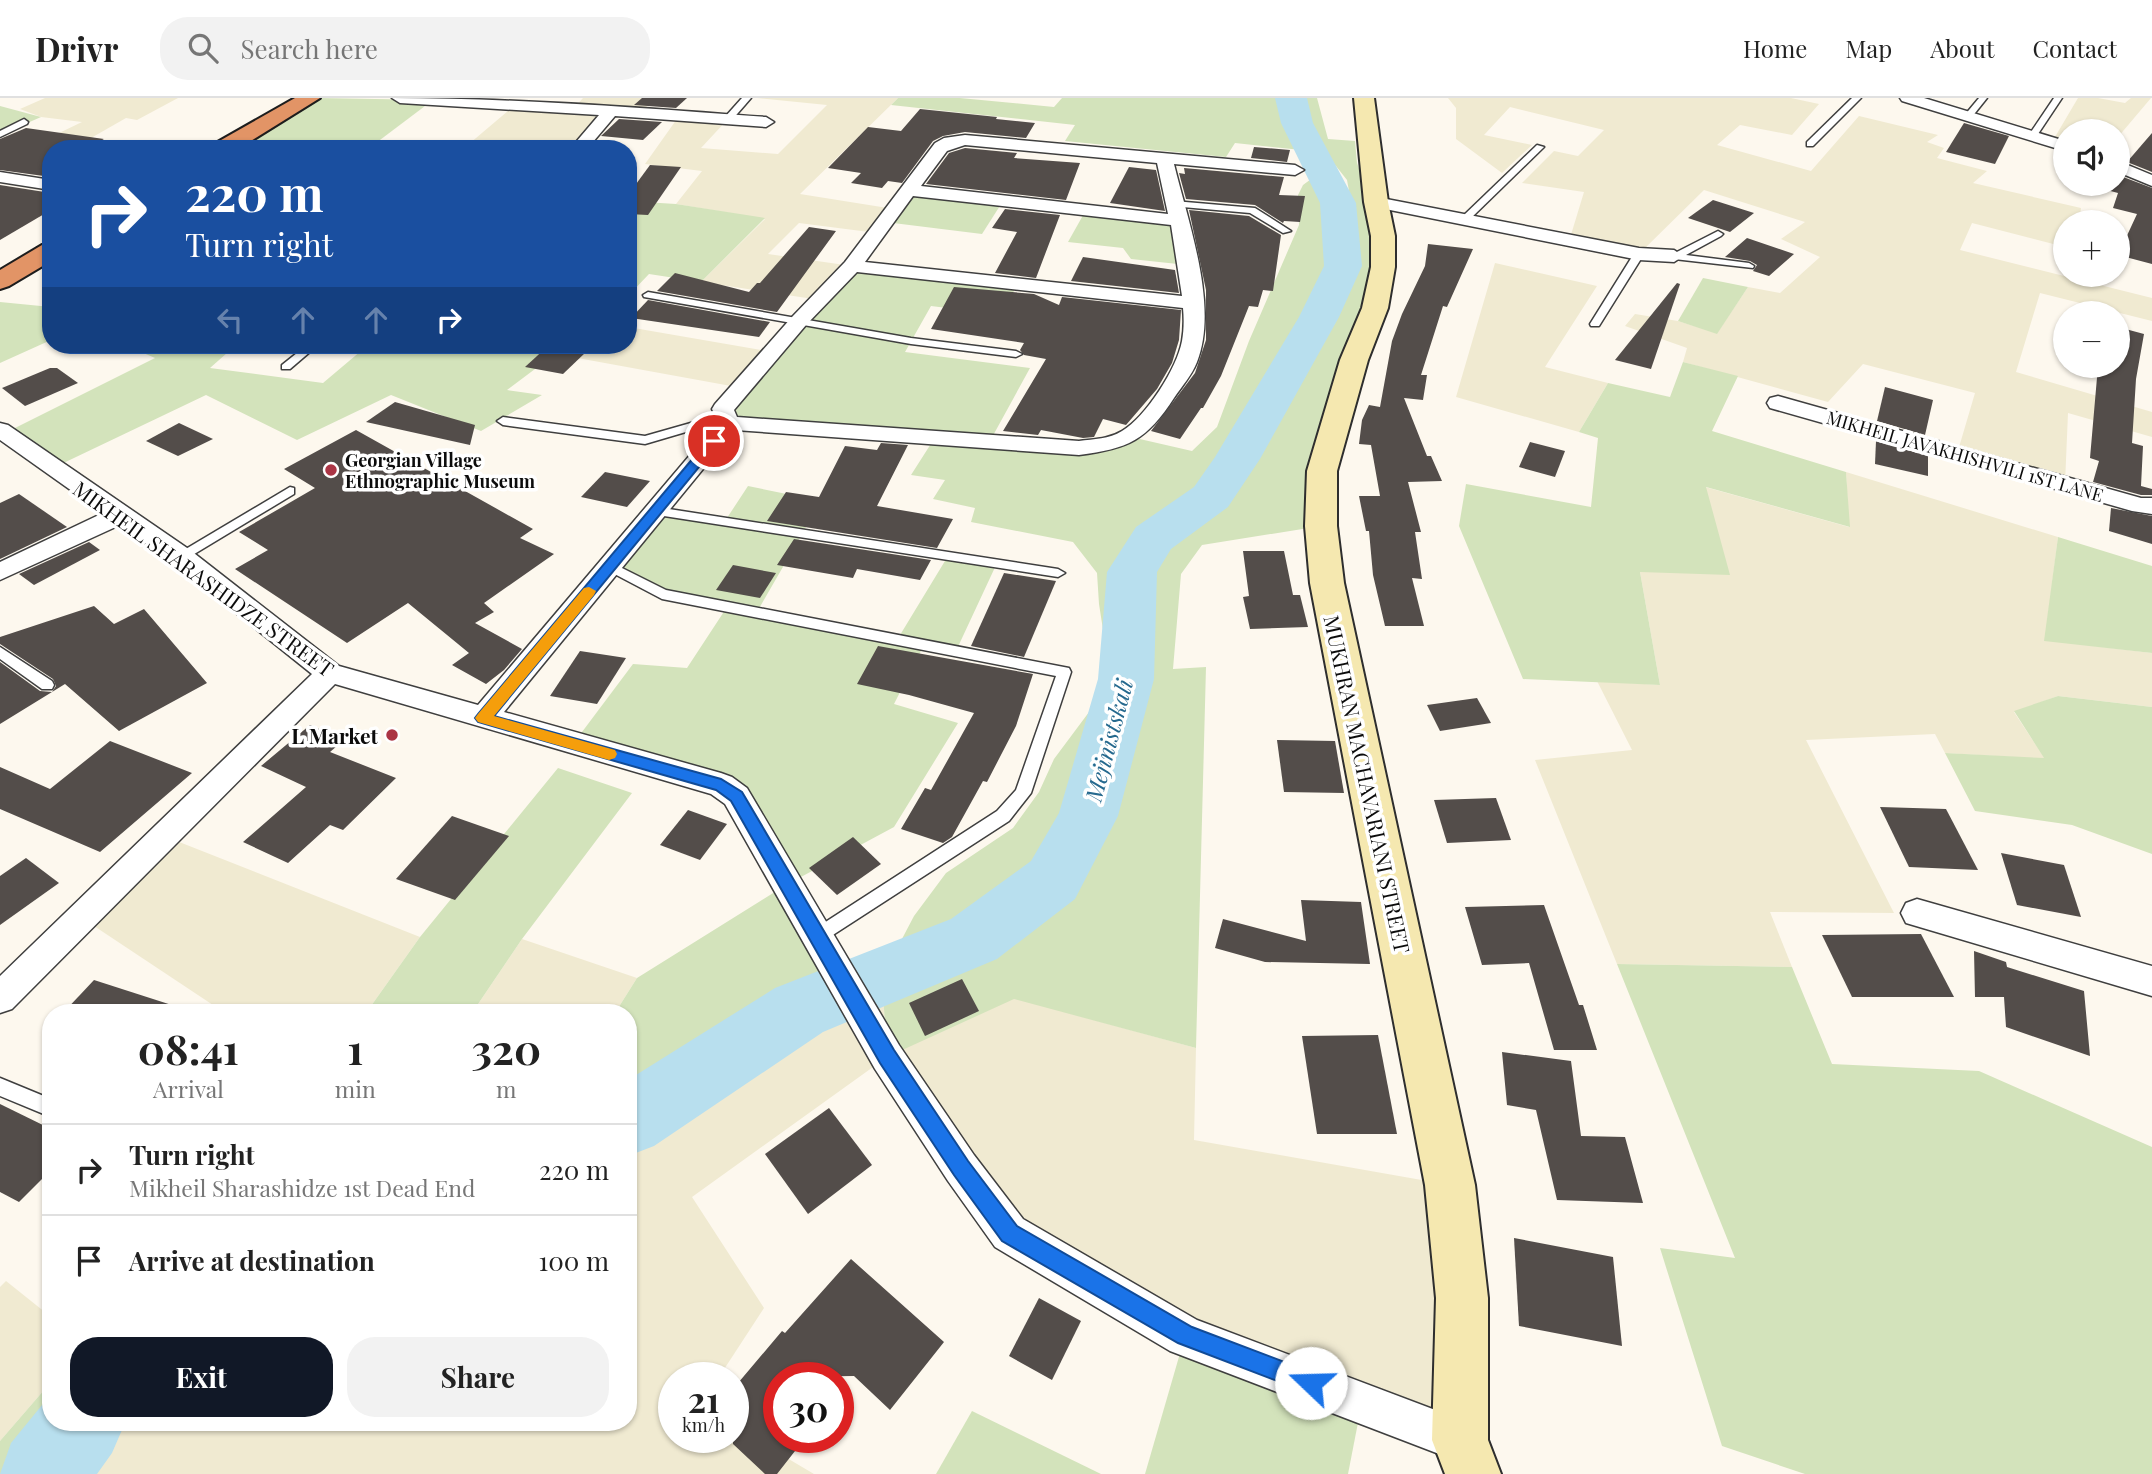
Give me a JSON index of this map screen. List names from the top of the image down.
{
  "streets": {
    "street": ["MIKHEIL JAVAKHISHVILI 1ST LANE", "MIKHEIL SHARASHIDZE STREET", "MUKHRAN MACHAVARIANI STREET"]
  },
  "crossings": [
    ["MIKHEIL SHARASHIDZE STREET", "MUKHRAN MACHAVARIANI STREET"]
  ],
  "water": ["Mejinistskali"],
  "places": ["Georgian Village Ethnographic Museum", "L Market"],
  "page": {
    "header": "Drivr",
    "search": "Search here",
    "nav": [
      "Home",
      "Map",
      "About",
      "Contact"
    ],
    "map_buttons": ["+", "−"],
    "turn": ["220 m", "Turn right"],
    "eta": [
      "08:41",
      "Arrival",
      "1",
      "min",
      "320",
      "m"
    ],
    "list": [
      {
        "name": "Turn right",
        "note": "Mikheil Sharashidze 1st Dead End",
        "value": "220 m"
      },
      {
        "name": "Arrive at destination",
        "value": "100 m"
      }
    ],
    "buttons": ["Exit", "Share"],
    "speed": "21 km/h",
    "limit": "30"
  }
}
